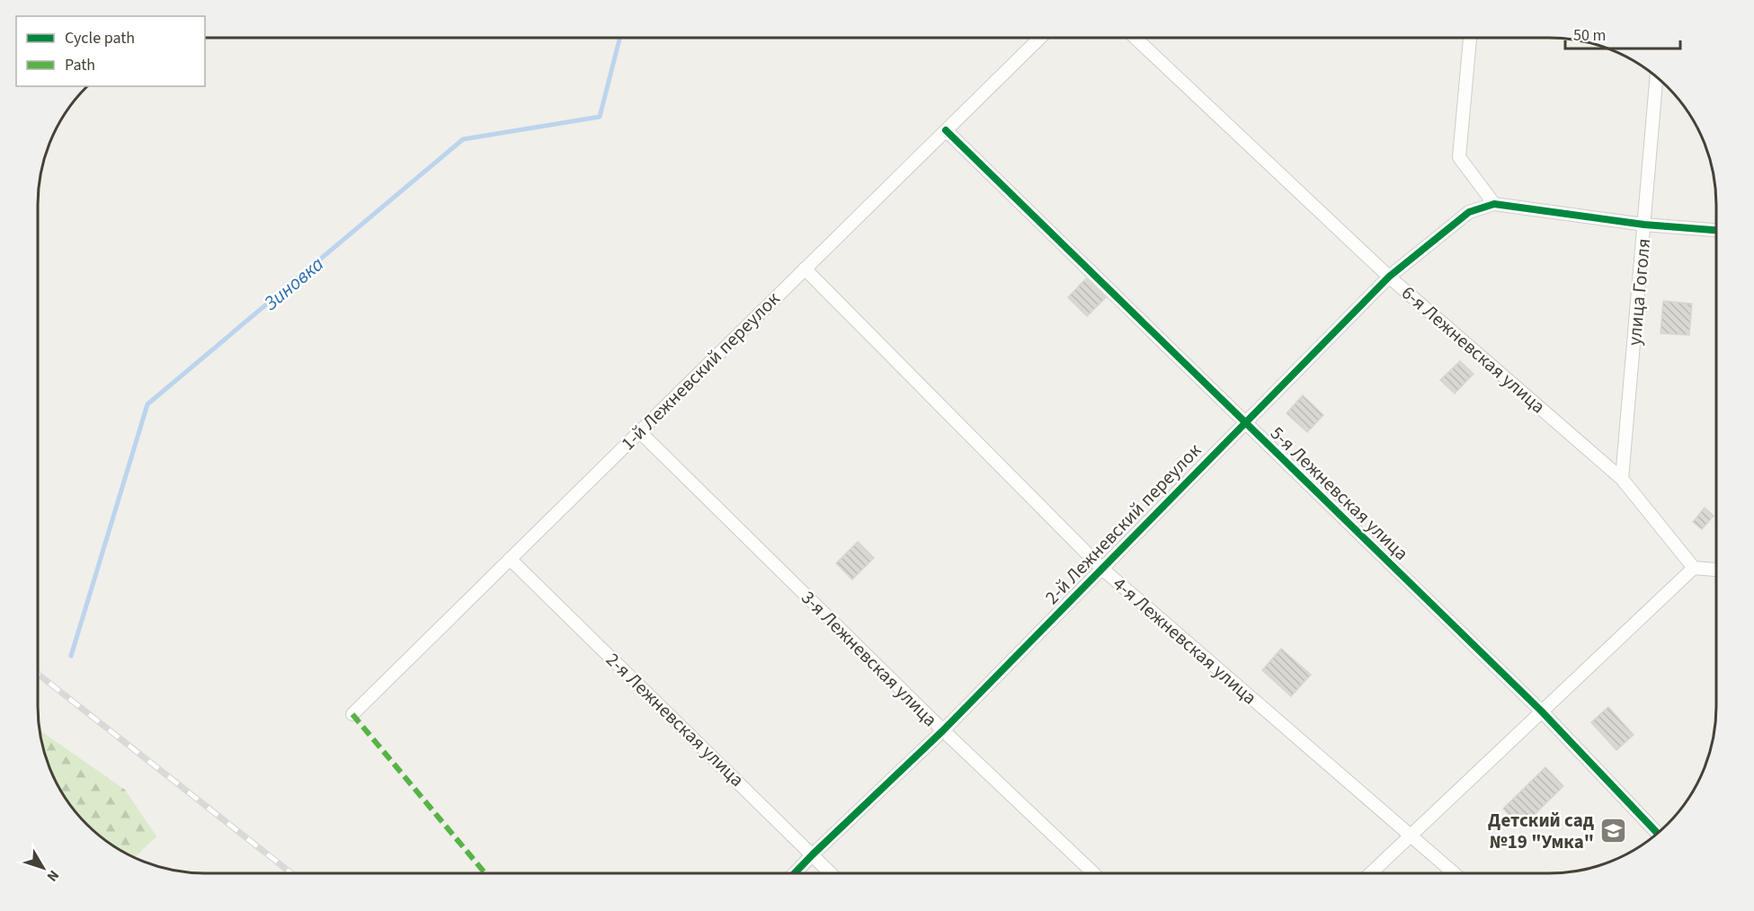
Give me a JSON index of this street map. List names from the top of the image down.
{
  "streets": {
    "street": [
      "улица Гоголя",
      "6-я Лежневская улица",
      "1-й Лежневский переулок",
      "5-я Лежневская улица",
      "2-й Лежневский переулок",
      "4-я Лежневская улица",
      "3-я Лежневская улица",
      "2-я Лежневская улица"
    ]
  },
  "crossings": [
    ["улица Гоголя", "6-я Лежневская улица"],
    ["6-я Лежневская улица", "2-й Лежневский переулок"],
    ["1-й Лежневский переулок", "5-я Лежневская улица"],
    ["1-й Лежневский переулок", "4-я Лежневская улица"],
    ["1-й Лежневский переулок", "3-я Лежневская улица"],
    ["1-й Лежневский переулок", "2-я Лежневская улица"],
    ["5-я Лежневская улица", "2-й Лежневский переулок"],
    ["2-й Лежневский переулок", "4-я Лежневская улица"],
    ["2-й Лежневский переулок", "3-я Лежневская улица"],
    ["2-й Лежневский переулок", "2-я Лежневская улица"]
  ],
  "water": ["Зиновка"],
  "places": {
    "school or university": ["Детский сад №19 \"Умка\""]
  },
  "legend": ["Cycle path", "Path"],
  "scale_bar": "50 m",
  "north": "bottom right"
}
